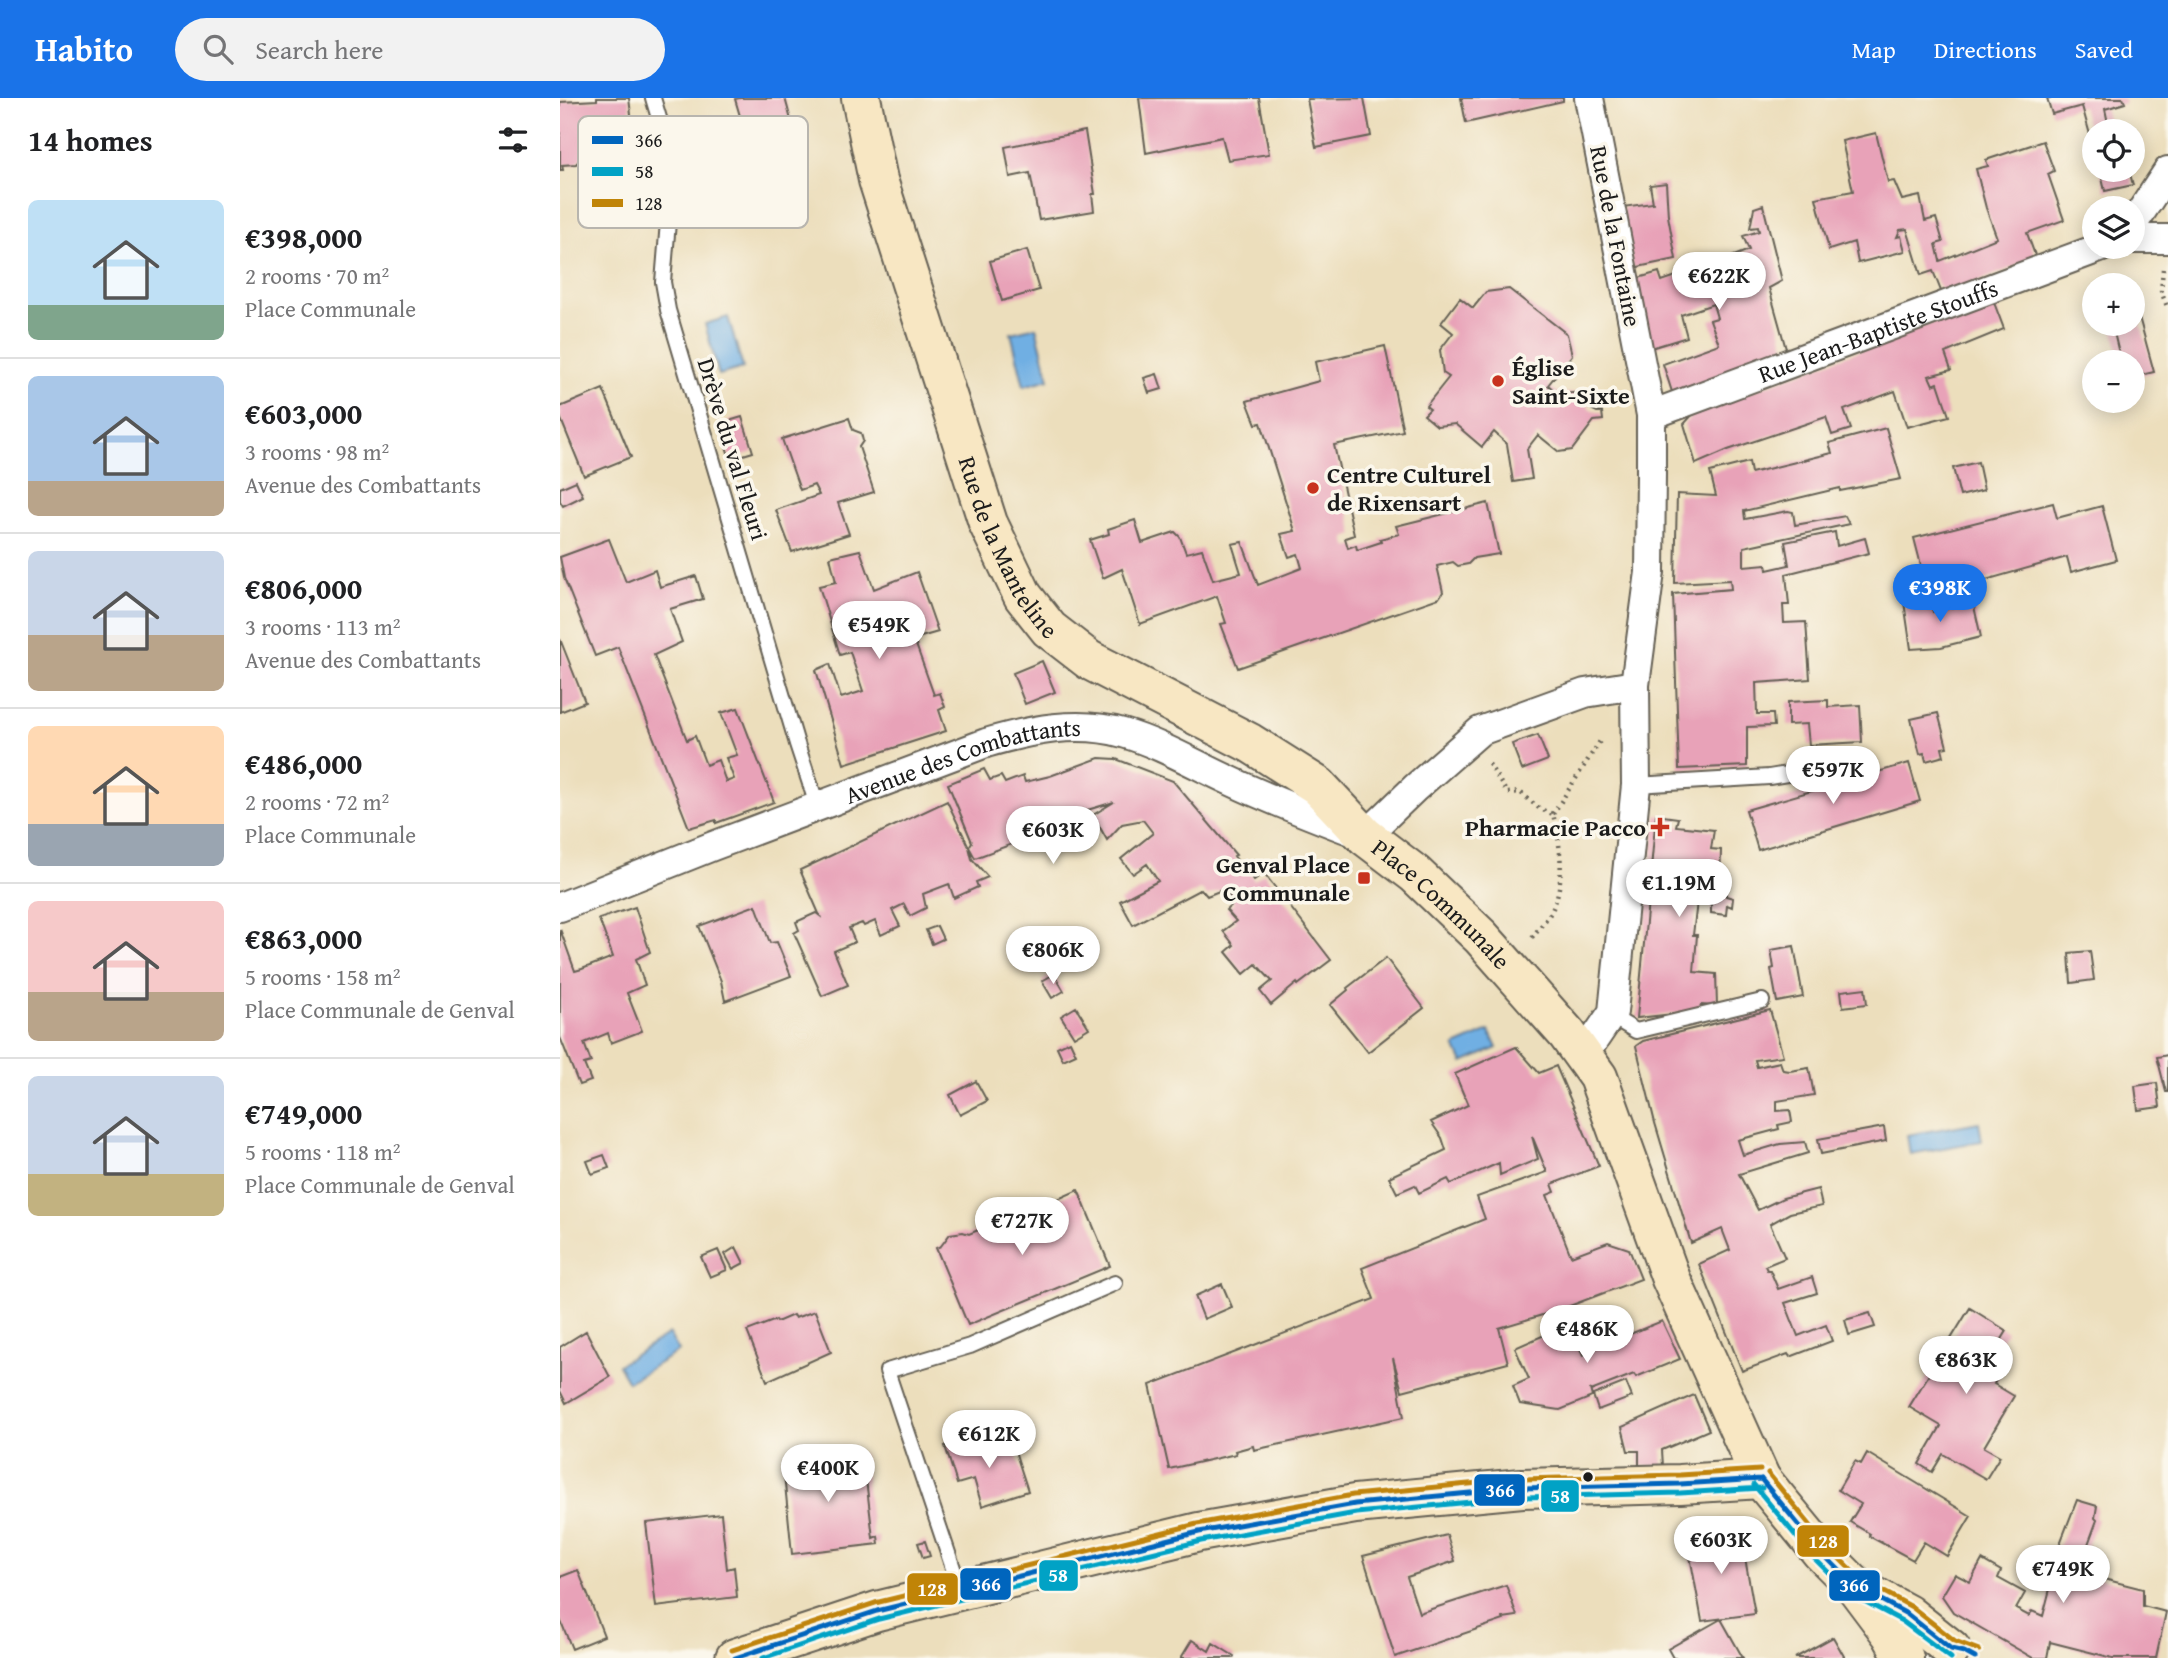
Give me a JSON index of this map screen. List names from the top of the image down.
{
  "streets": {
    "street": [
      "Rue de la Fontaine",
      "Rue Jean-Baptiste Stouffs",
      "Rue de la Manteline",
      "Avenue des Combattants",
      "Place Communale"
    ],
    "lane": ["Drève du val Fleuri"]
  },
  "crossings": [
    ["Rue de la Fontaine", "Rue Jean-Baptiste Stouffs"],
    ["Drève du val Fleuri", "Avenue des Combattants"],
    ["Rue de la Manteline", "Avenue des Combattants"],
    ["Rue de la Manteline", "Place Communale"],
    ["Avenue des Combattants", "Place Communale"]
  ],
  "places": {
    "other": ["Église Saint-Sixte", "Centre Culturel de Rixensart"],
    "health": ["Pharmacie Pacco"],
    "transit": ["Genval Place Communale"]
  },
  "lines": ["transit line 128", "transit line 366", "transit line 58"],
  "legend": ["366", "58", "128"],
  "page": {
    "header": "Habito",
    "search": "Search here",
    "nav": ["Map", "Directions", "Saved"],
    "heading": "14 homes",
    "map_buttons": ["+", "−"],
    "list": [
      {
        "name": "€398,000",
        "note": "2 rooms · 70 m² · Place Communale"
      },
      {
        "name": "€603,000",
        "note": "3 rooms · 98 m² · Avenue des Combattants"
      },
      {
        "name": "€806,000",
        "note": "3 rooms · 113 m² · Avenue des Combattants"
      },
      {
        "name": "€486,000",
        "note": "2 rooms · 72 m² · Place Communale"
      },
      {
        "name": "€863,000",
        "note": "5 rooms · 158 m² · Place Communale de Genval"
      },
      {
        "name": "€749,000",
        "note": "5 rooms · 118 m² · Place Communale de Genval"
      }
    ],
    "price": [
      "€622K",
      "€398K",
      "€549K",
      "€597K",
      "€603K",
      "€1.19M",
      "€806K",
      "€727K",
      "€486K",
      "€863K",
      "€612K",
      "€400K",
      "€603K",
      "€749K"
    ]
  }
}
